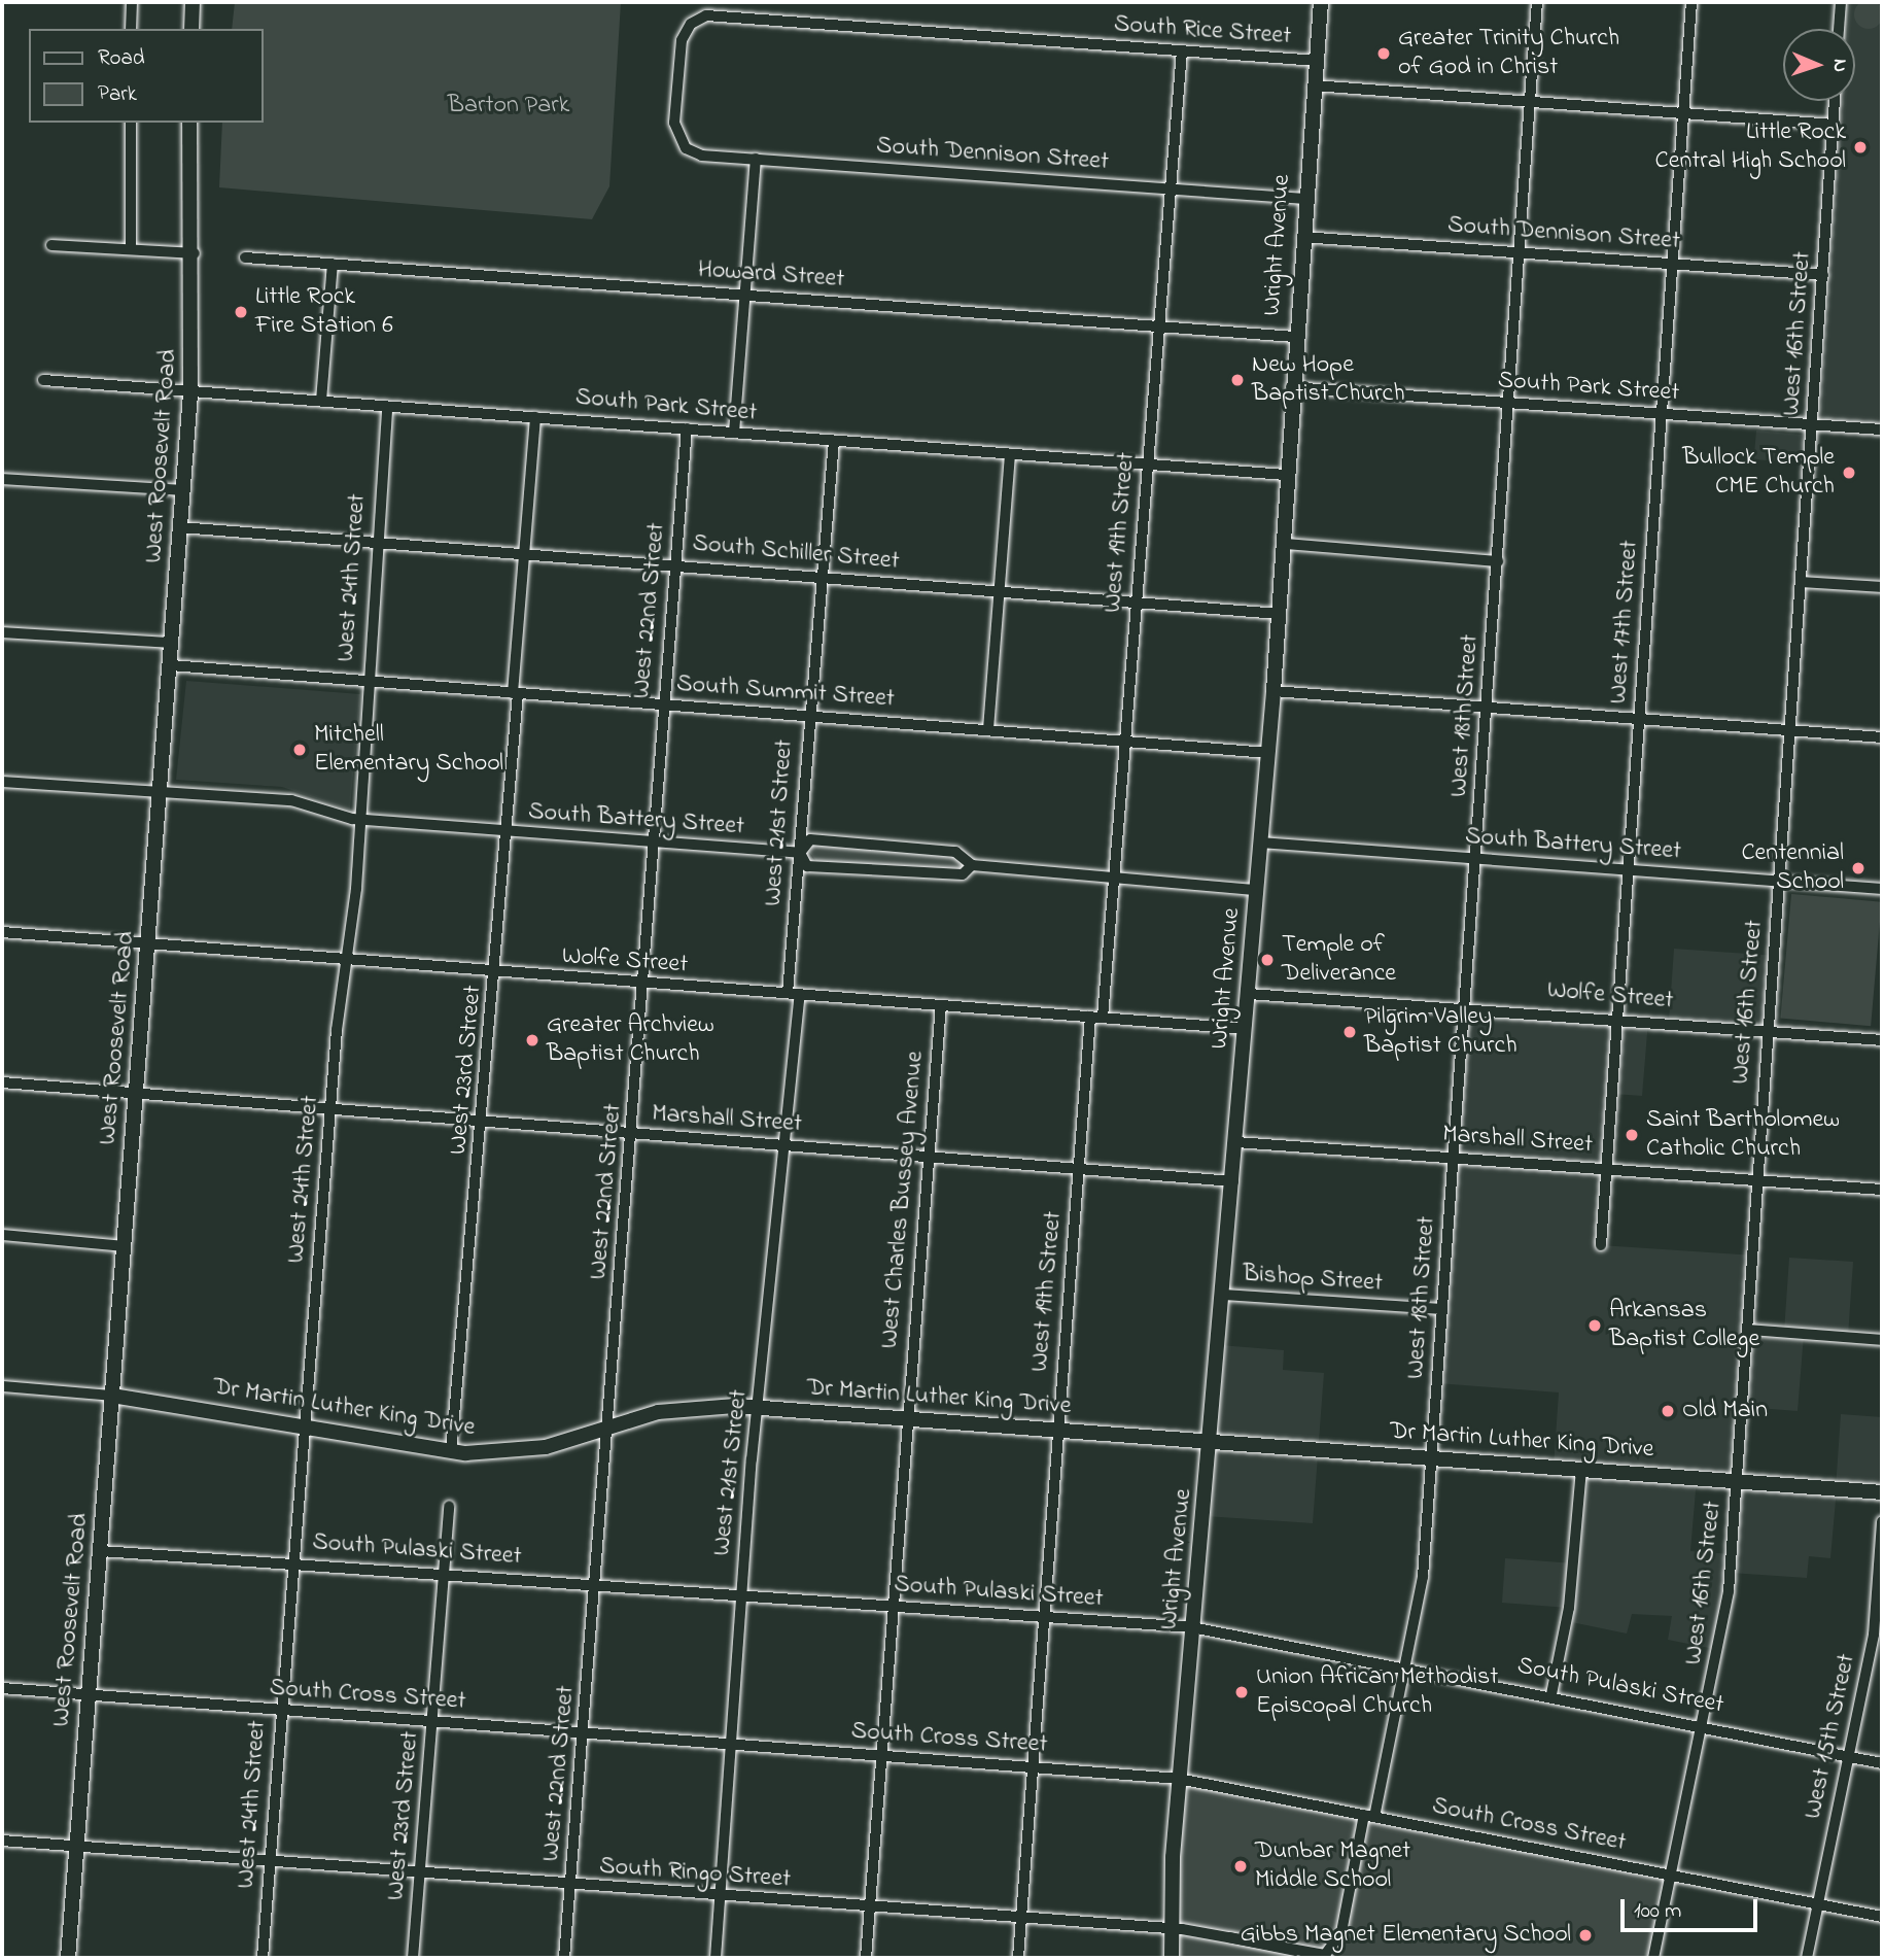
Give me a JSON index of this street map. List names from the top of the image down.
{
  "streets": {
    "main road": ["Wright Avenue", "West Roosevelt Road", "Dr Martin Luther King Drive"],
    "street": [
      "South Rice Street",
      "South Dennison Street",
      "Howard Street",
      "West 16th Street",
      "South Park Street",
      "West 19th Street",
      "South Schiller Street",
      "West 24th Street",
      "West 22nd Street",
      "West 17th Street",
      "South Summit Street",
      "West 18th Street",
      "South Battery Street",
      "West 21st Street",
      "Wolfe Street",
      "West 23rd Street",
      "Marshall Street",
      "West Charles Bussey Avenue",
      "Bishop Street",
      "South Pulaski Street",
      "South Cross Street",
      "West 15th Street",
      "South Ringo Street"
    ]
  },
  "crossings": [
    ["South Rice Street", "South Dennison Street"],
    ["South Rice Street", "Wright Avenue"],
    ["South Rice Street", "West 19th Street"],
    ["South Dennison Street", "Wright Avenue"],
    ["South Dennison Street", "West 16th Street"],
    ["South Dennison Street", "West 19th Street"],
    ["South Dennison Street", "West 17th Street"],
    ["South Dennison Street", "West 18th Street"],
    ["Wright Avenue", "Howard Street"],
    ["Wright Avenue", "South Park Street"],
    ["Wright Avenue", "South Schiller Street"],
    ["Wright Avenue", "South Summit Street"],
    ["Wright Avenue", "South Battery Street"],
    ["Wright Avenue", "Wolfe Street"],
    ["Wright Avenue", "Marshall Street"],
    ["Wright Avenue", "Bishop Street"],
    ["Wright Avenue", "Dr Martin Luther King Drive"],
    ["Wright Avenue", "South Pulaski Street"],
    ["Wright Avenue", "South Cross Street"],
    ["Wright Avenue", "South Ringo Street"],
    ["Howard Street", "West 19th Street"],
    ["West 16th Street", "South Park Street"],
    ["West 16th Street", "South Battery Street"],
    ["West 16th Street", "Wolfe Street"],
    ["West 16th Street", "Marshall Street"],
    ["West 16th Street", "Dr Martin Luther King Drive"],
    ["West 16th Street", "South Pulaski Street"],
    ["West 16th Street", "South Cross Street"],
    ["South Park Street", "West Roosevelt Road"],
    ["South Park Street", "West 19th Street"],
    ["South Park Street", "West 24th Street"],
    ["South Park Street", "West 22nd Street"],
    ["South Park Street", "West 17th Street"],
    ["South Park Street", "West 18th Street"],
    ["South Park Street", "West 21st Street"],
    ["South Park Street", "West 23rd Street"],
    ["West Roosevelt Road", "South Schiller Street"],
    ["West Roosevelt Road", "South Summit Street"],
    ["West Roosevelt Road", "South Battery Street"],
    ["West Roosevelt Road", "Wolfe Street"],
    ["West Roosevelt Road", "Marshall Street"],
    ["West Roosevelt Road", "Dr Martin Luther King Drive"],
    ["West Roosevelt Road", "South Pulaski Street"],
    ["West Roosevelt Road", "South Cross Street"],
    ["West Roosevelt Road", "South Ringo Street"],
    ["West 19th Street", "South Schiller Street"],
    ["West 19th Street", "South Summit Street"],
    ["West 19th Street", "South Battery Street"],
    ["West 19th Street", "Wolfe Street"],
    ["West 19th Street", "Marshall Street"],
    ["West 19th Street", "Dr Martin Luther King Drive"],
    ["West 19th Street", "South Pulaski Street"],
    ["West 19th Street", "South Cross Street"],
    ["West 19th Street", "South Ringo Street"],
    ["South Schiller Street", "West 24th Street"],
    ["South Schiller Street", "West 22nd Street"],
    ["South Schiller Street", "West 21st Street"],
    ["South Schiller Street", "West 23rd Street"],
    ["West 24th Street", "South Summit Street"],
    ["West 24th Street", "South Battery Street"],
    ["West 24th Street", "Wolfe Street"],
    ["West 24th Street", "Marshall Street"],
    ["West 24th Street", "Dr Martin Luther King Drive"],
    ["West 24th Street", "South Pulaski Street"],
    ["West 24th Street", "South Cross Street"],
    ["West 24th Street", "South Ringo Street"],
    ["West 22nd Street", "South Summit Street"],
    ["West 22nd Street", "South Battery Street"],
    ["West 22nd Street", "Wolfe Street"],
    ["West 22nd Street", "Marshall Street"],
    ["West 22nd Street", "Dr Martin Luther King Drive"],
    ["West 22nd Street", "South Pulaski Street"],
    ["West 22nd Street", "South Cross Street"],
    ["West 22nd Street", "South Ringo Street"],
    ["West 17th Street", "South Battery Street"],
    ["West 17th Street", "Wolfe Street"],
    ["West 17th Street", "Marshall Street"],
    ["South Summit Street", "West 21st Street"],
    ["South Summit Street", "West 23rd Street"],
    ["West 18th Street", "South Battery Street"],
    ["West 18th Street", "Wolfe Street"],
    ["West 18th Street", "Marshall Street"],
    ["West 18th Street", "Bishop Street"],
    ["West 18th Street", "Dr Martin Luther King Drive"],
    ["West 18th Street", "South Pulaski Street"],
    ["West 18th Street", "South Cross Street"],
    ["West 18th Street", "South Ringo Street"],
    ["South Battery Street", "West 21st Street"],
    ["South Battery Street", "West 23rd Street"],
    ["West 21st Street", "Wolfe Street"],
    ["West 21st Street", "Marshall Street"],
    ["West 21st Street", "Dr Martin Luther King Drive"],
    ["West 21st Street", "South Pulaski Street"],
    ["West 21st Street", "South Cross Street"],
    ["West 21st Street", "South Ringo Street"],
    ["Wolfe Street", "West 23rd Street"],
    ["Wolfe Street", "West Charles Bussey Avenue"],
    ["West 23rd Street", "Marshall Street"],
    ["West 23rd Street", "Dr Martin Luther King Drive"],
    ["West 23rd Street", "South Pulaski Street"],
    ["West 23rd Street", "South Cross Street"],
    ["West 23rd Street", "South Ringo Street"],
    ["Marshall Street", "West Charles Bussey Avenue"],
    ["West Charles Bussey Avenue", "Dr Martin Luther King Drive"],
    ["West Charles Bussey Avenue", "South Pulaski Street"],
    ["West Charles Bussey Avenue", "South Cross Street"],
    ["West Charles Bussey Avenue", "South Ringo Street"],
    ["South Pulaski Street", "West 15th Street"],
    ["South Cross Street", "West 15th Street"]
  ],
  "parks": ["Barton Park"],
  "places": [
    "Greater Trinity Church of God in Christ",
    "Little Rock Central High School",
    "Little Rock Fire Station 6",
    "New Hope Baptist Church",
    "Bullock Temple CME Church",
    "Mitchell Elementary School",
    "Centennial School",
    "Temple of Deliverance",
    "Pilgrim Valley Baptist Church",
    "Greater Archview Baptist Church",
    "Saint Bartholomew Catholic Church",
    "Arkansas Baptist College",
    "Old Main",
    "Union African Methodist Episcopal Church",
    "Dunbar Magnet Middle School",
    "Gibbs Magnet Elementary School"
  ],
  "legend": ["Road", "Park"],
  "scale_bar": "100 m",
  "north": "right"
}
